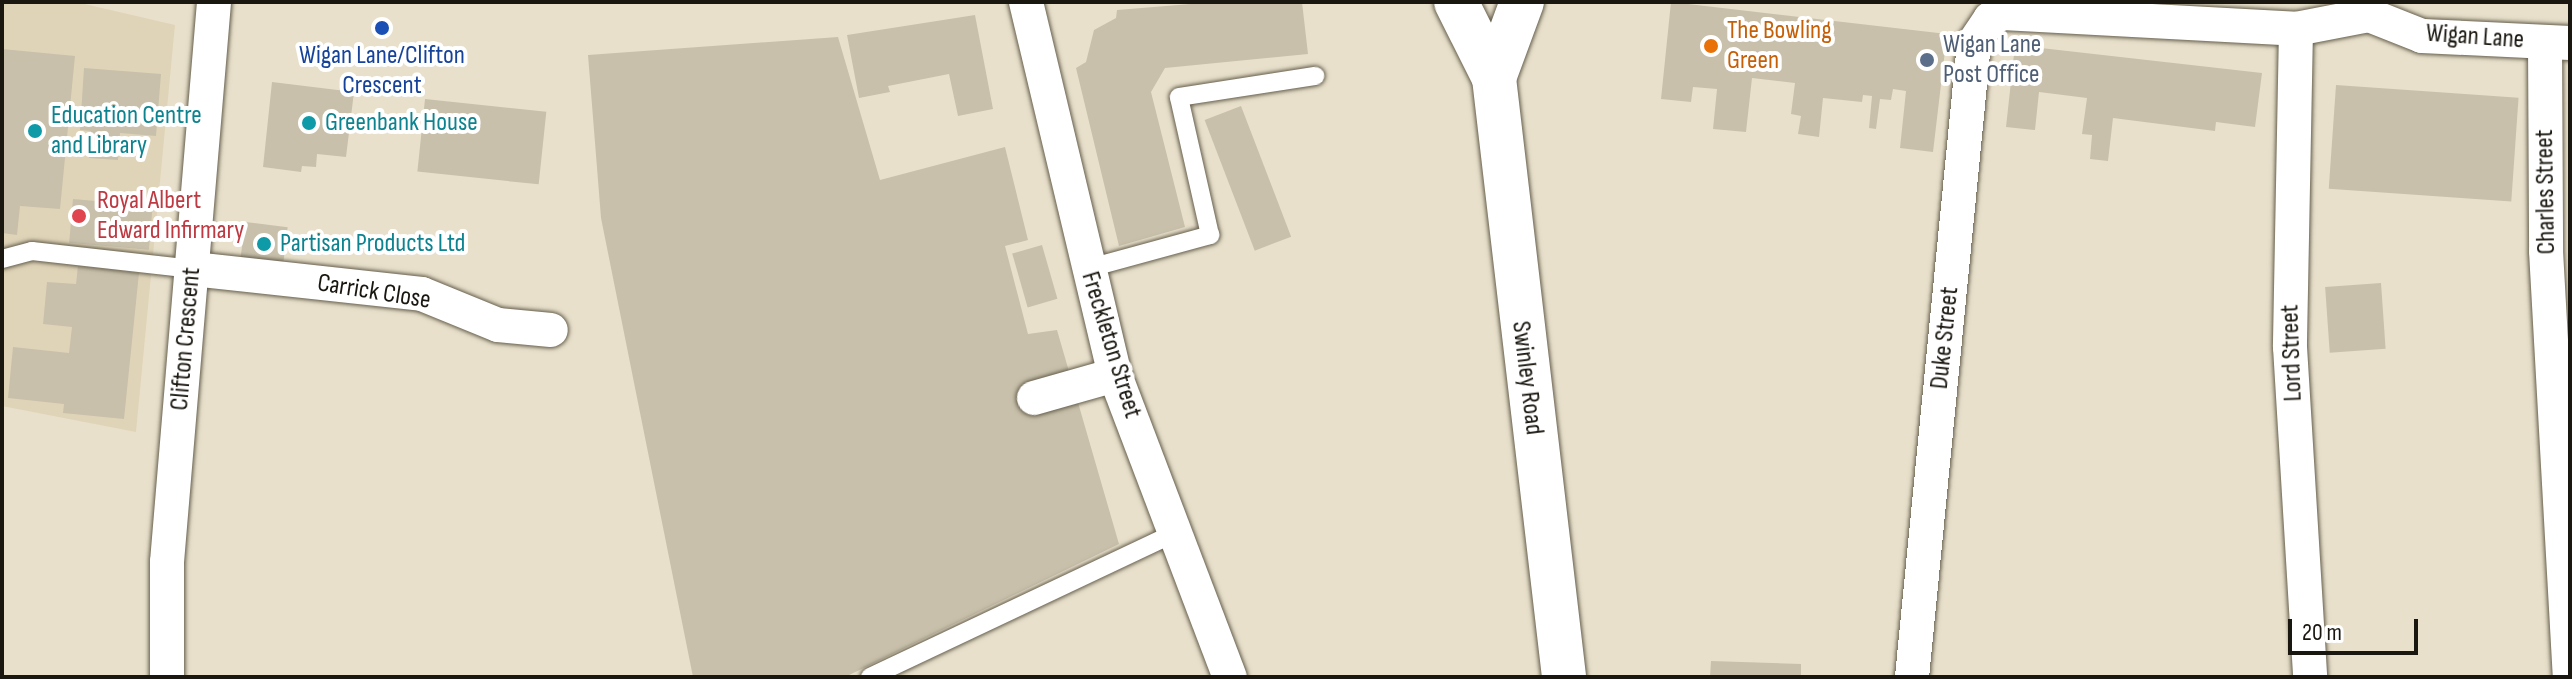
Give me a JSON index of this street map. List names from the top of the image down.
{
  "streets": {
    "street": [
      "Wigan Lane",
      "Charles Street",
      "Carrick Close",
      "Duke Street",
      "Clifton Crescent",
      "Freckleton Street",
      "Lord Street",
      "Swinley Road"
    ]
  },
  "crossings": [
    ["Wigan Lane", "Charles Street"],
    ["Wigan Lane", "Duke Street"],
    ["Wigan Lane", "Lord Street"],
    ["Carrick Close", "Clifton Crescent"]
  ],
  "places": [
    "Wigan Lane/Clifton Crescent",
    "The Bowling Green",
    "Wigan Lane Post Office",
    "Greenbank House",
    "Education Centre and Library",
    "Royal Albert Edward Infirmary",
    "Partisan Products Ltd"
  ],
  "scale_bar": "20 m"
}
